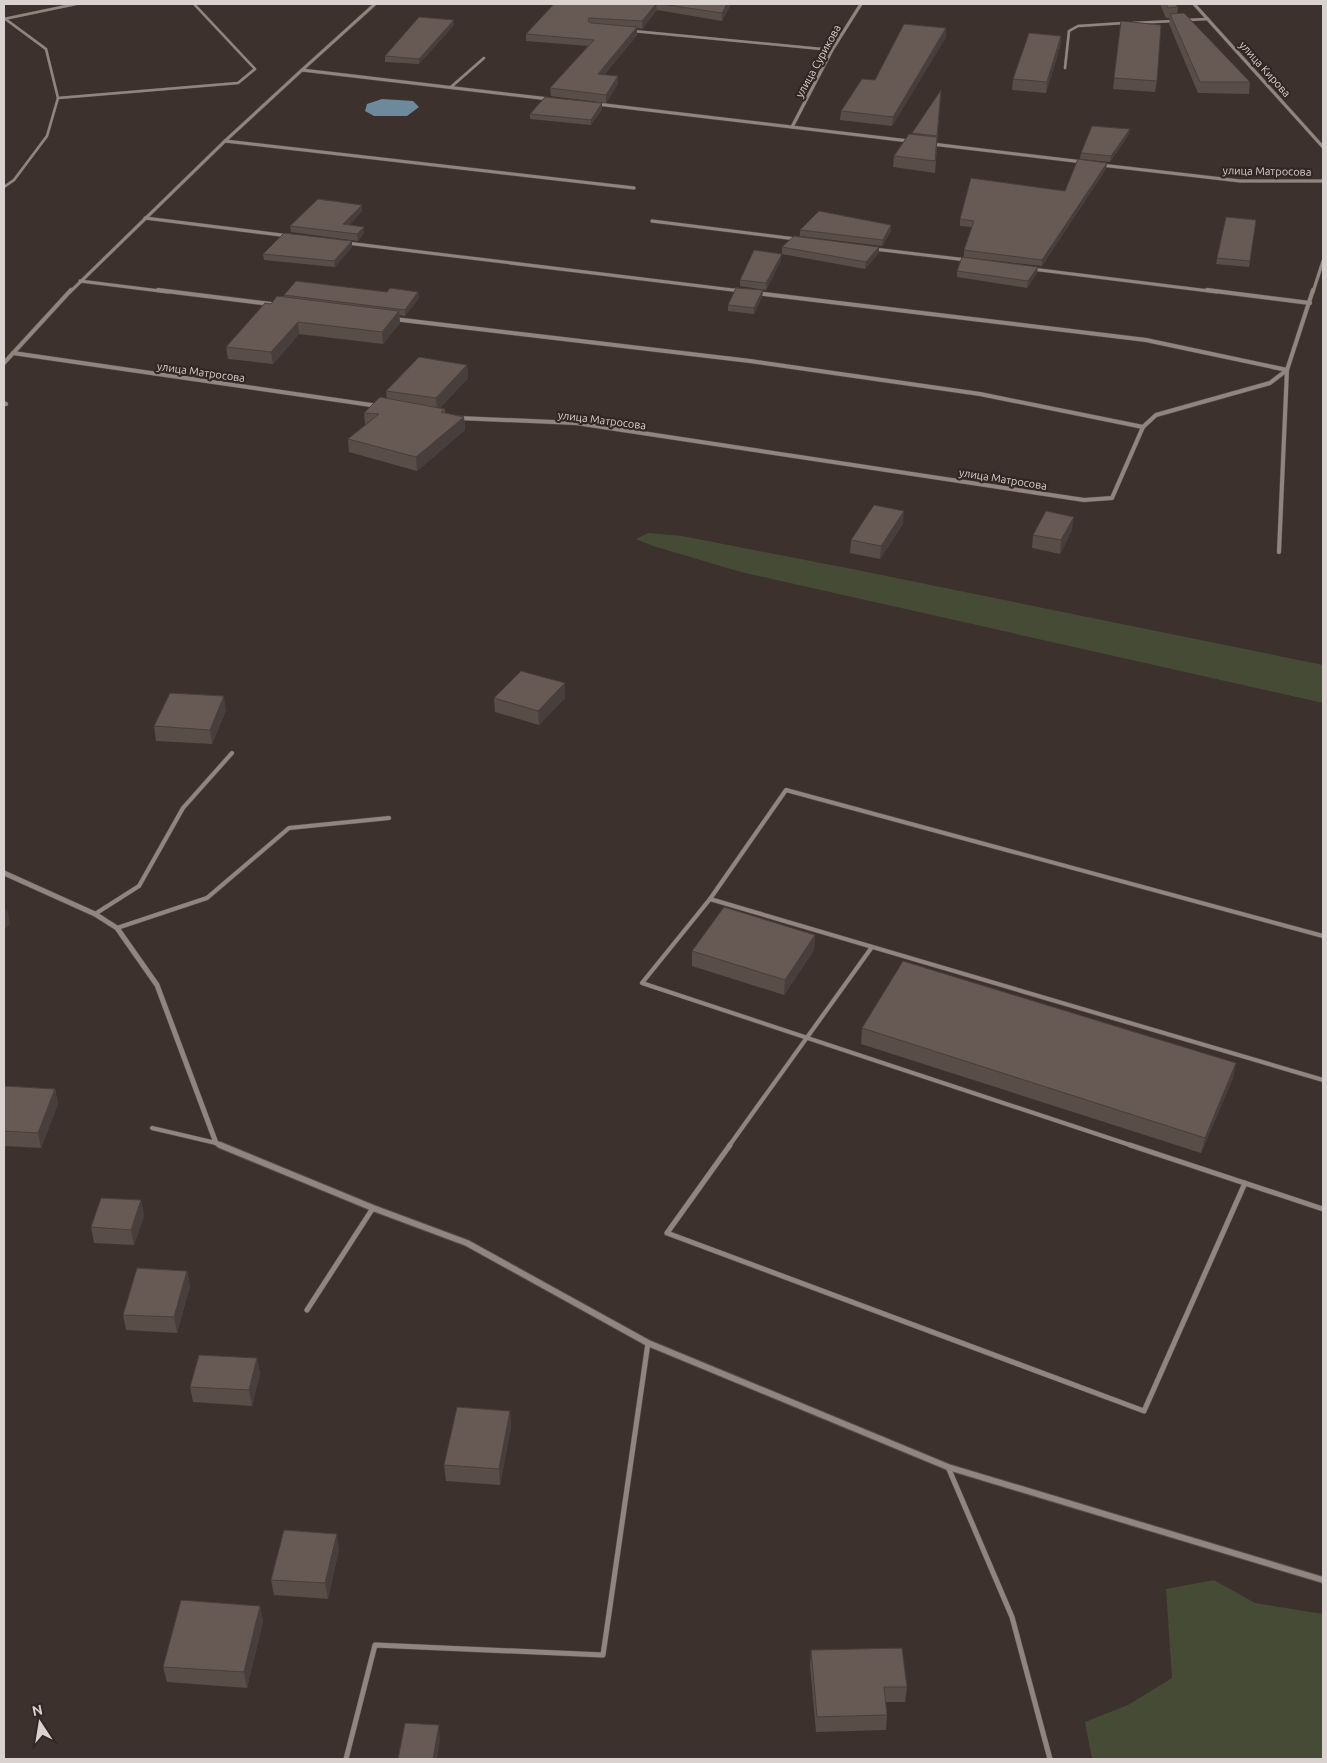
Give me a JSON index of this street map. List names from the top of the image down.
{
  "streets": {
    "street": ["улица Сурикова", "улица Кирова", "улица Матросова"]
  },
  "north": "top"
}
